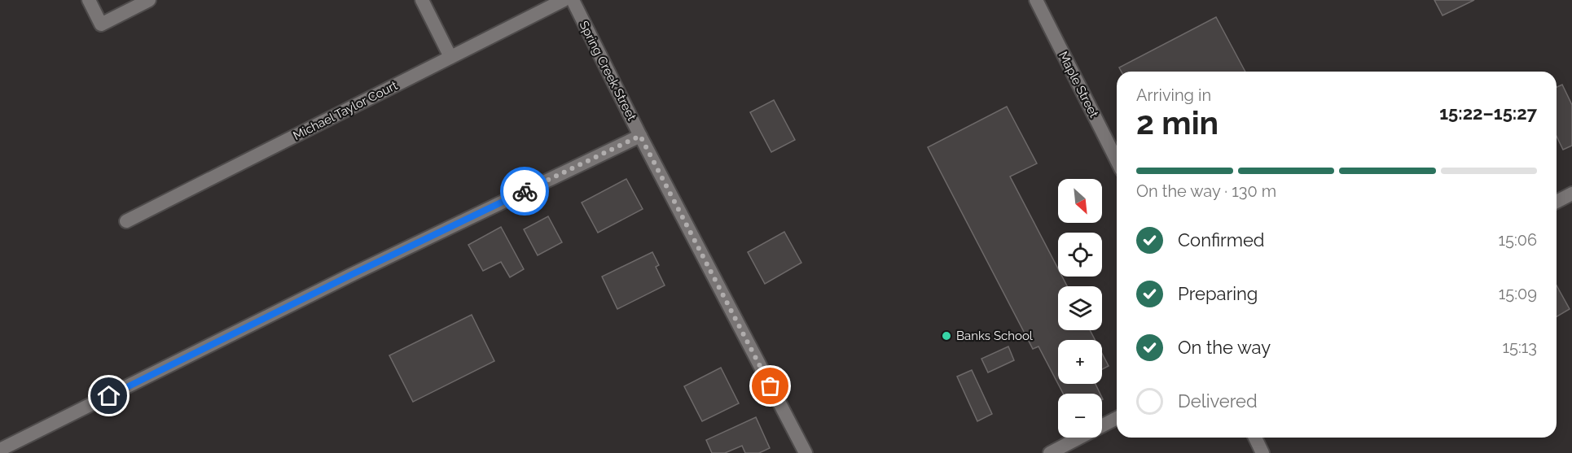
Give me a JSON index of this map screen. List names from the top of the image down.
{
  "streets": {
    "street": ["Spring Creek Street", "Maple Street", "Michael Taylor Court"]
  },
  "places": ["Banks School"],
  "north": "bottom right",
  "page": {
    "heading": ["2 min", "Arriving in", "15:22–15:27"],
    "bar": "On the way · 130 m",
    "map_buttons": ["+", "−"],
    "list": [
      ["Confirmed", "15:06"],
      ["Preparing", "15:09"],
      ["On the way", "15:13"],
      "Delivered"
    ]
  }
}
